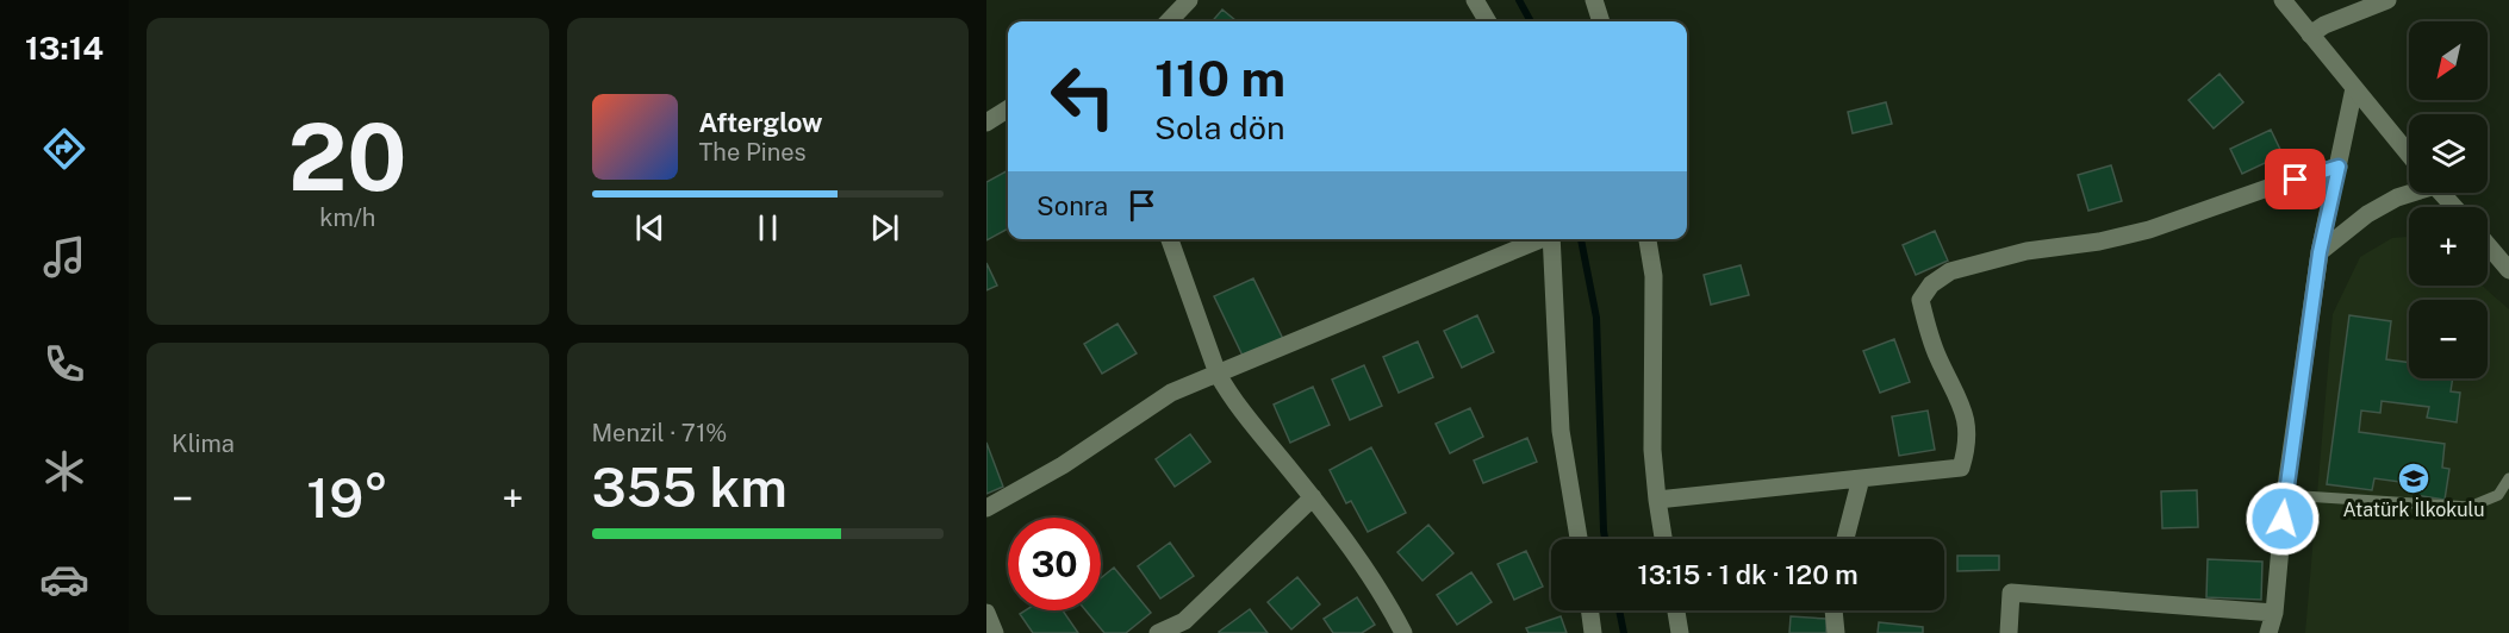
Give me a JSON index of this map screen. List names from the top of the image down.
{
  "places": {
    "school or university": ["Atatürk İlkokulu"]
  },
  "north": "bottom left",
  "page": {
    "tabs": "13:14",
    "tile": [
      ["20", "km/h"],
      "Klima",
      ["Menzil · 71%", "355 km"]
    ],
    "map_buttons": ["+", "−"],
    "turn": ["110 m", "Sola dön"],
    "song": ["Afterglow", "The Pines"],
    "then": "Sonra",
    "heat": ["−", "19°", "+"],
    "limit": "30",
    "trip": "13:15 · 1 dk · 120 m"
  }
}
